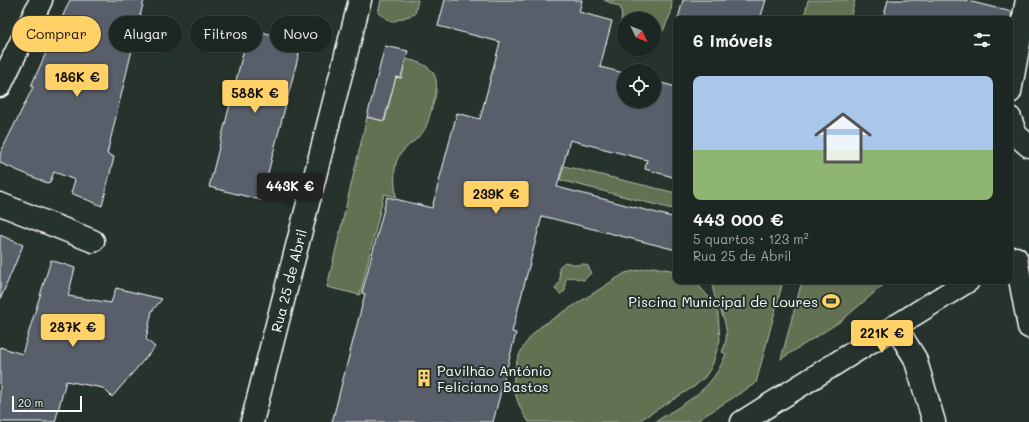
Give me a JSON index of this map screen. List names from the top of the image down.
{
  "streets": {
    "street": ["Rua 25 de Abril"]
  },
  "places": {
    "sports": ["Piscina Municipal de Loures"],
    "building": ["Pavilhão António Feliciano Bastos"]
  },
  "scale_bar": "20 m",
  "north": "bottom right",
  "page": {
    "chip": [
      "Comprar",
      "Alugar",
      "Filtros",
      "Novo"
    ],
    "heading": "6 imóveis",
    "price": [
      "186K €",
      "588K €",
      "443K €",
      "239K €",
      "287K €",
      "221K €"
    ],
    "list": [
      {
        "name": "443 000 €",
        "note": "5 quartos · 123 m² · Rua 25 de Abril"
      }
    ],
    "scale": "20 m"
  }
}
